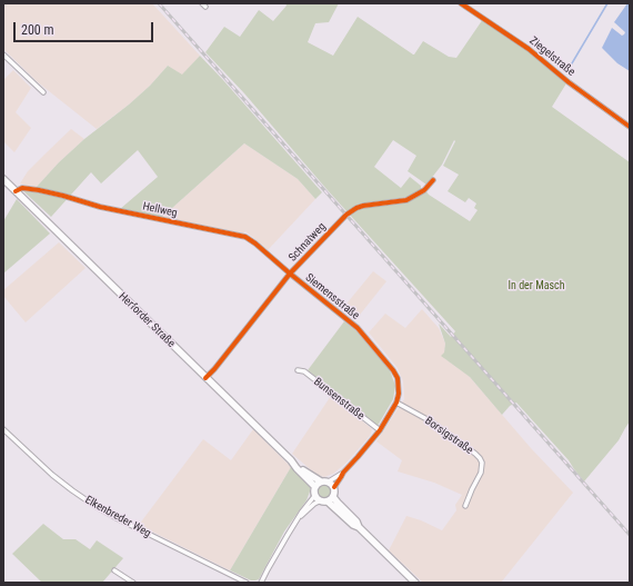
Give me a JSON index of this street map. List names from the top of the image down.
{
  "streets": {
    "main road": ["Herforder Straße"],
    "street": [
      "Ziegelstraße",
      "Hellweg",
      "Schnatweg",
      "Siemensstraße",
      "Bunsenstraße",
      "Borsigstraße",
      "Elkenbreder Weg"
    ]
  },
  "crossings": [
    ["Hellweg", "Schnatweg"],
    ["Hellweg", "Siemensstraße"],
    ["Hellweg", "Herforder Straße"],
    ["Schnatweg", "Siemensstraße"],
    ["Schnatweg", "Herforder Straße"],
    ["Siemensstraße", "Herforder Straße"],
    ["Siemensstraße", "Bunsenstraße"],
    ["Siemensstraße", "Borsigstraße"]
  ],
  "parks": ["In der Masch"],
  "scale_bar": "200 m"
}
